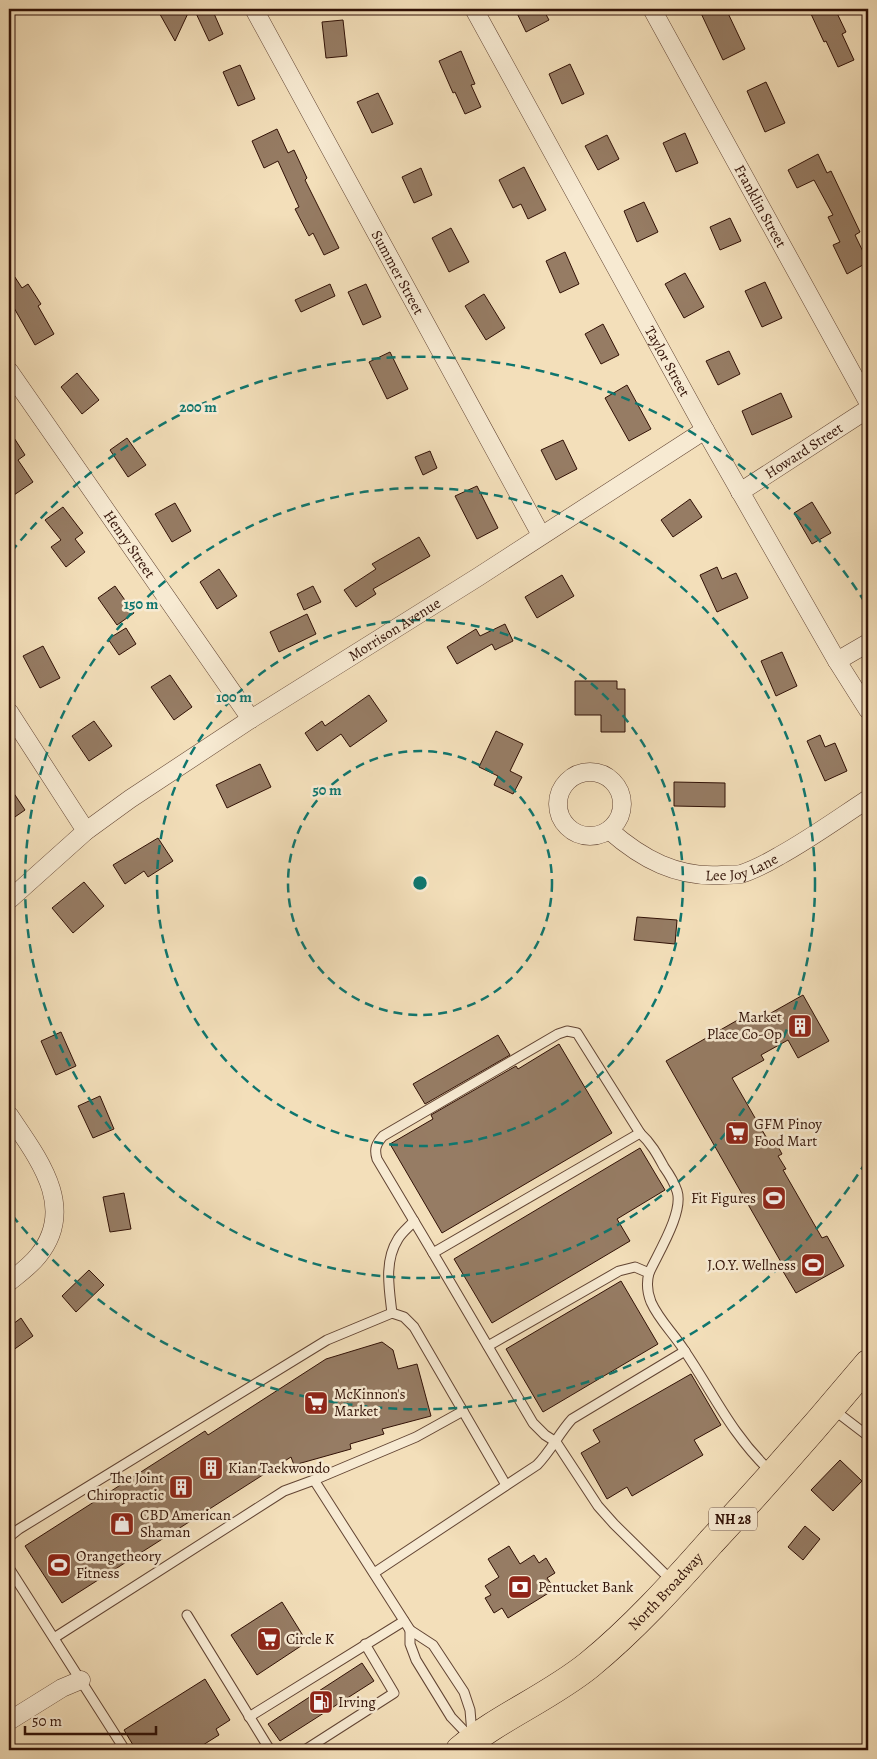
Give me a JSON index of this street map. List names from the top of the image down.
{
  "streets": {
    "main road": ["NH 28", "North Broadway"],
    "street": [
      "Franklin Street",
      "Summer Street",
      "Taylor Street",
      "Howard Street",
      "Henry Street",
      "Morrison Avenue",
      "Lee Joy Lane"
    ]
  },
  "crossings": [
    ["Summer Street", "Morrison Avenue"],
    ["Taylor Street", "Howard Street"],
    ["Taylor Street", "Morrison Avenue"],
    ["Henry Street", "Morrison Avenue"]
  ],
  "places": {
    "building": ["Market Place Co-Op", "Kian Taekwondo", "The Joint Chiropractic"],
    "supermarket": ["GFM Pinoy Food Mart", "McKinnon's Market", "Circle K"],
    "sports": ["Fit Figures", "J.O.Y. Wellness", "Orangetheory Fitness"],
    "shop": ["CBD American Shaman"],
    "bank": ["Pentucket Bank"],
    "fuel station": ["Irving"]
  },
  "scale_bar": "50 m",
  "rings": [
    "200 m",
    "150 m",
    "100 m",
    "50 m"
  ]
}
